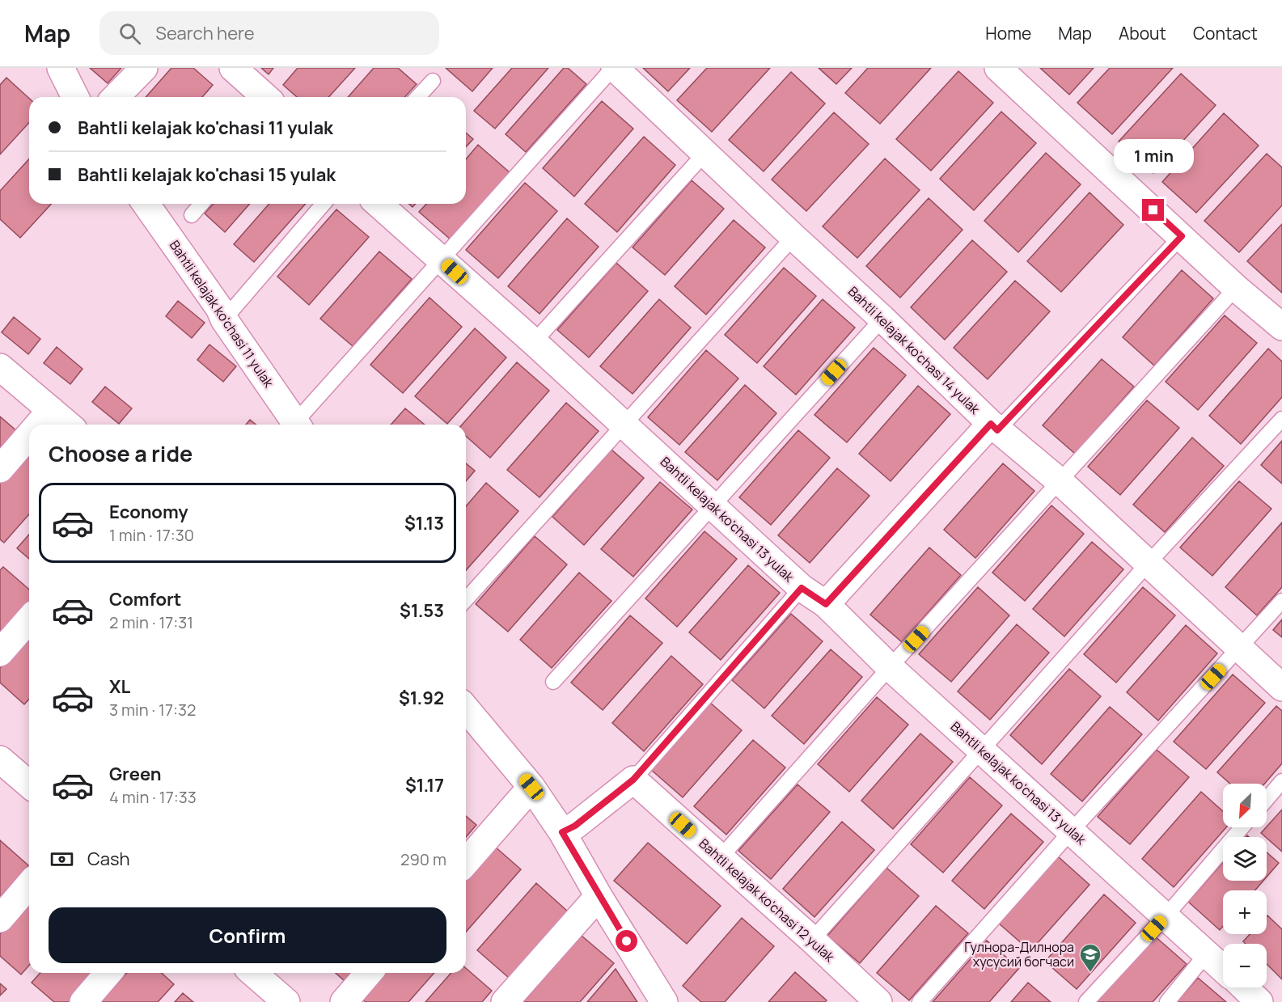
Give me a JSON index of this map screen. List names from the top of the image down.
{
  "streets": {
    "street": [
      "Bahtli kelajak ko'chasi 11 yulak",
      "Bahtli kelajak ko'chasi 14 yulak",
      "Bahtli kelajak ko'chasi 13 yulak",
      "Bahtli kelajak ko'chasi 12 yulak"
    ]
  },
  "places": {
    "school or university": ["Гулнора-Дилнора хусусий богчаси"]
  },
  "north": "bottom left",
  "page": {
    "header": "Map",
    "search": "Search here",
    "nav": [
      "Home",
      "Map",
      "About",
      "Contact"
    ],
    "banner": ["Bahtli kelajak ko'chasi 11 yulak", "Bahtli kelajak ko'chasi 15 yulak"],
    "bubble": "1 min",
    "heading": "Choose a ride",
    "list": [
      {
        "name": "Economy",
        "note": "1 min · 17:30",
        "value": "$1.13"
      },
      {
        "name": "Comfort",
        "note": "2 min · 17:31",
        "value": "$1.53"
      },
      {
        "name": "XL",
        "note": "3 min · 17:32",
        "value": "$1.92"
      },
      {
        "name": "Green",
        "note": "4 min · 17:33",
        "value": "$1.17"
      }
    ],
    "map_buttons": ["+", "−"],
    "pay": ["Cash", "290 m"],
    "buttons": "Confirm"
  }
}
